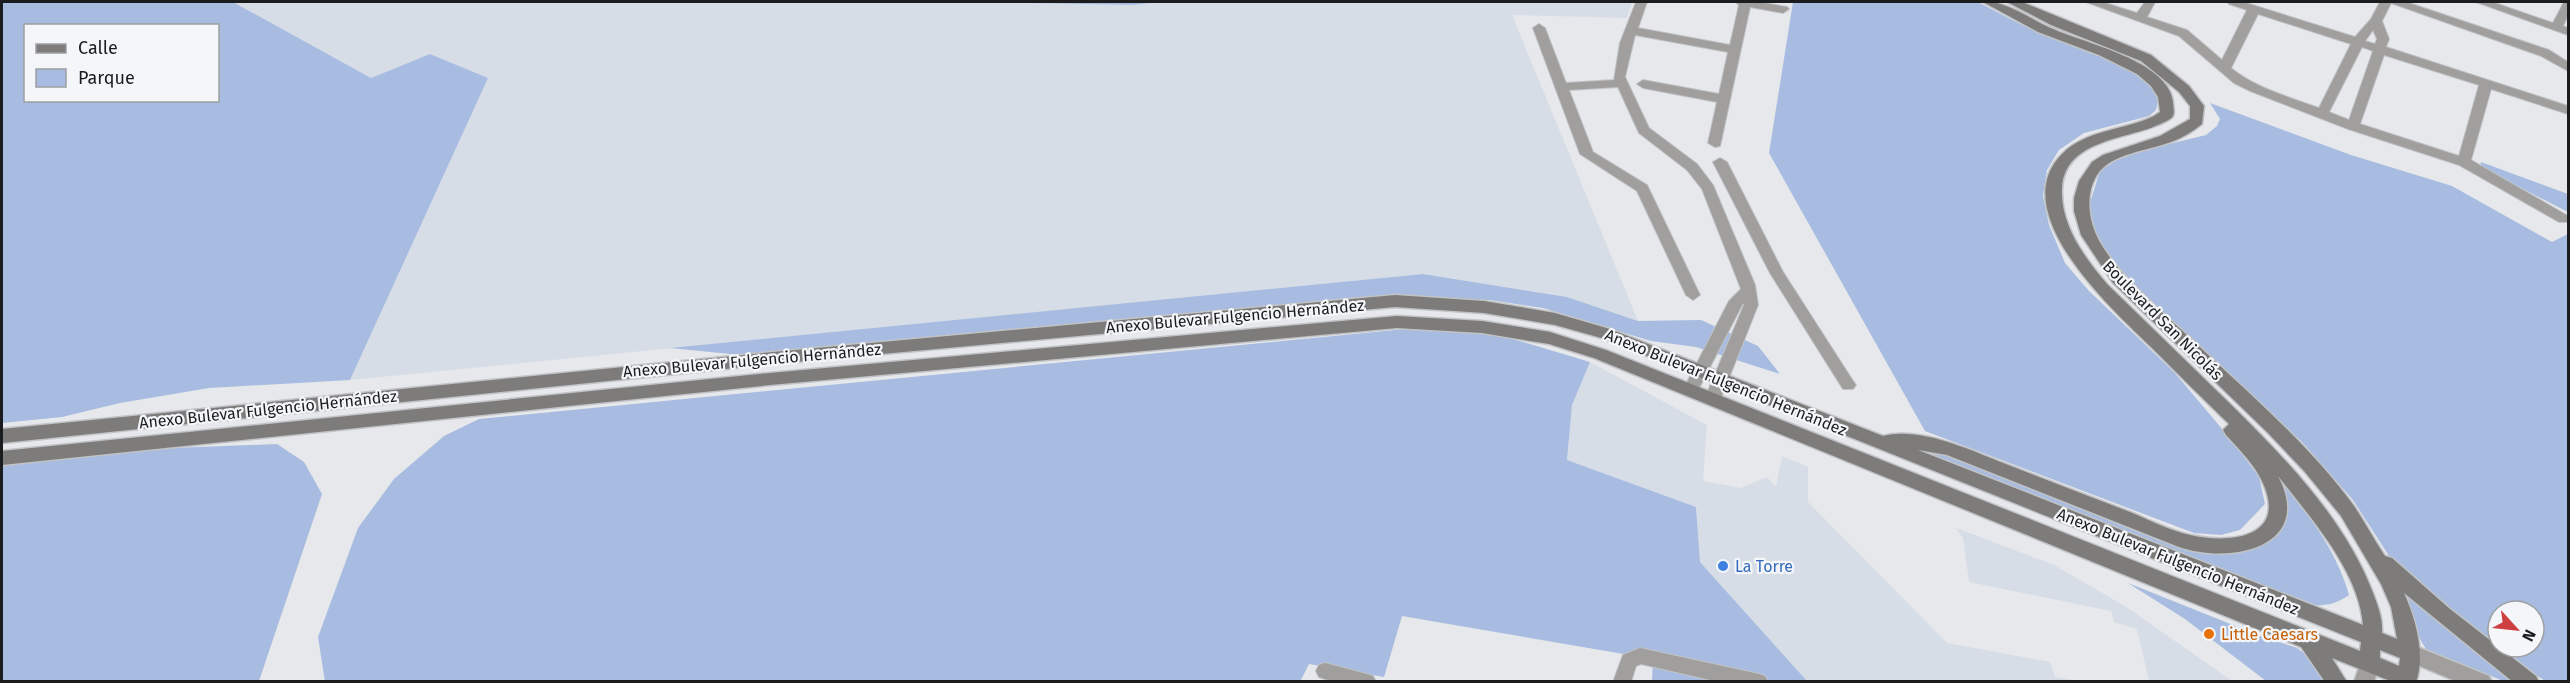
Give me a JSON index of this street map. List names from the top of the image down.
{
  "streets": {
    "main road": ["Anexo Bulevar Fulgencio Hernández", "Boulevard San Nicolás"]
  },
  "crossings": [
    ["Anexo Bulevar Fulgencio Hernández", "Boulevard San Nicolás"]
  ],
  "places": ["La Torre", "Little Caesars"],
  "legend": ["Calle", "Parque"],
  "north": "bottom right"
}
